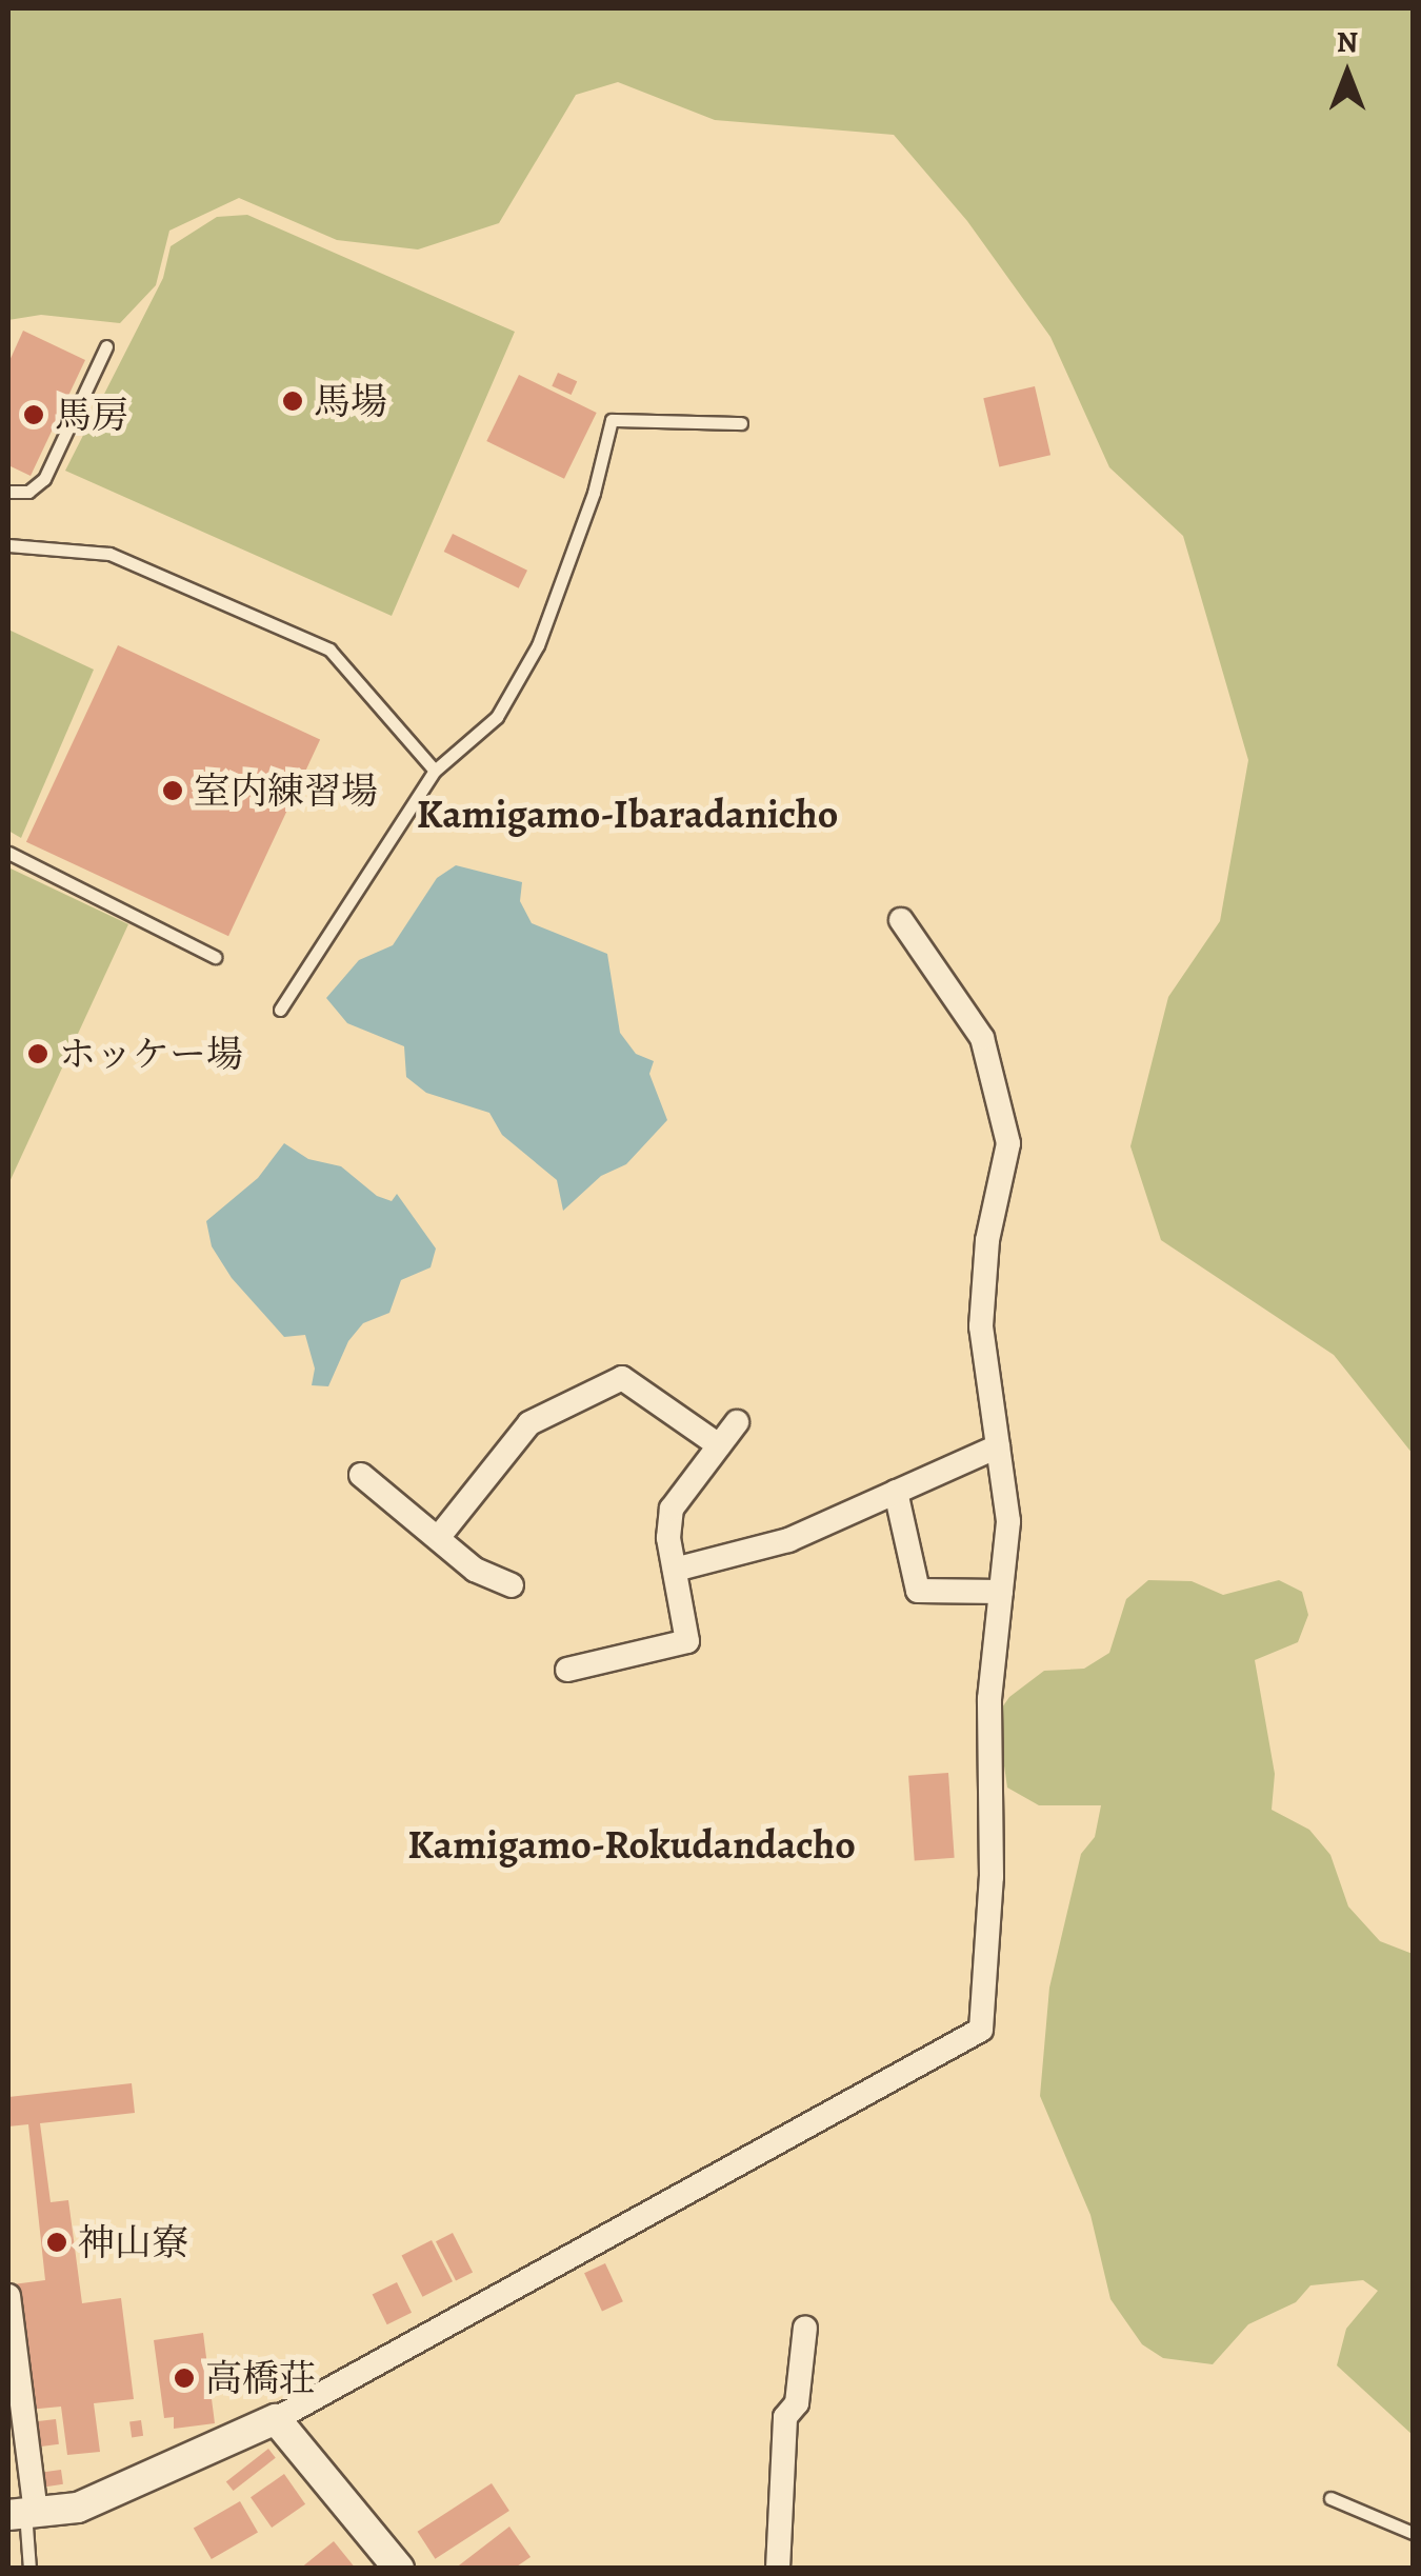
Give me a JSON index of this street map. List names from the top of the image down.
{
  "districts": ["Kamigamo-Ibaradanicho", "Kamigamo-Rokudandacho"],
  "places": [
    "馬場",
    "馬房",
    "室内練習場",
    "ホッケー場",
    "神山寮",
    "高橋荘"
  ],
  "north": "top"
}
